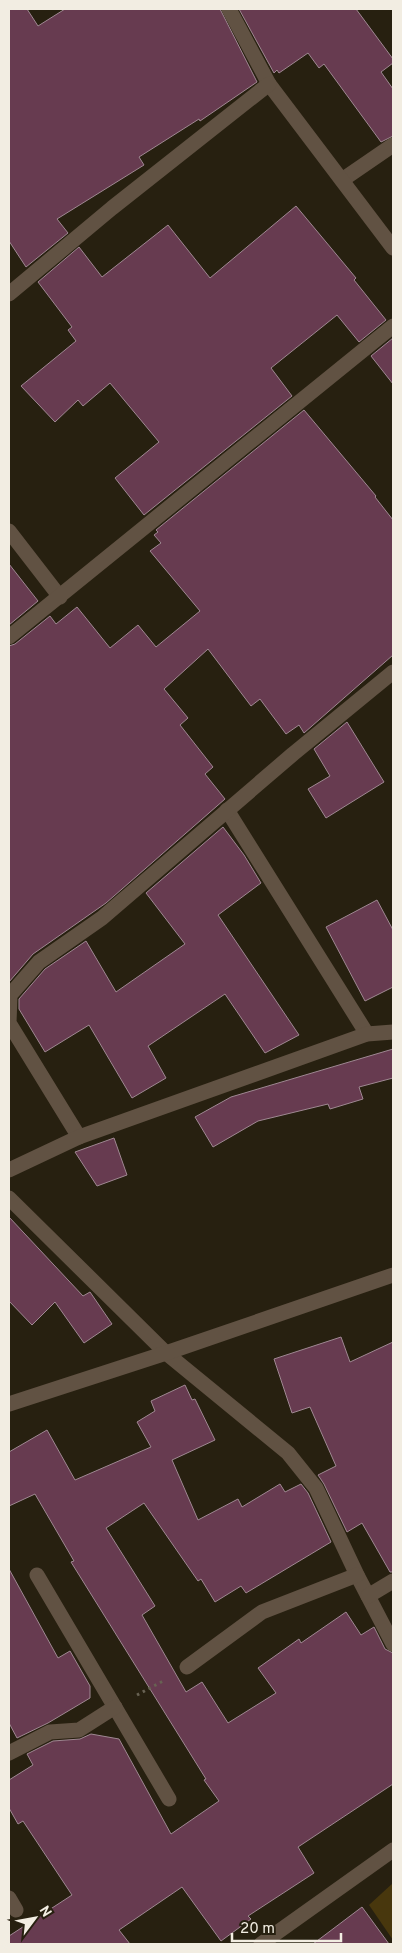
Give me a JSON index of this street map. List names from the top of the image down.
{
  "scale_bar": "20 m",
  "north": "top right"
}
